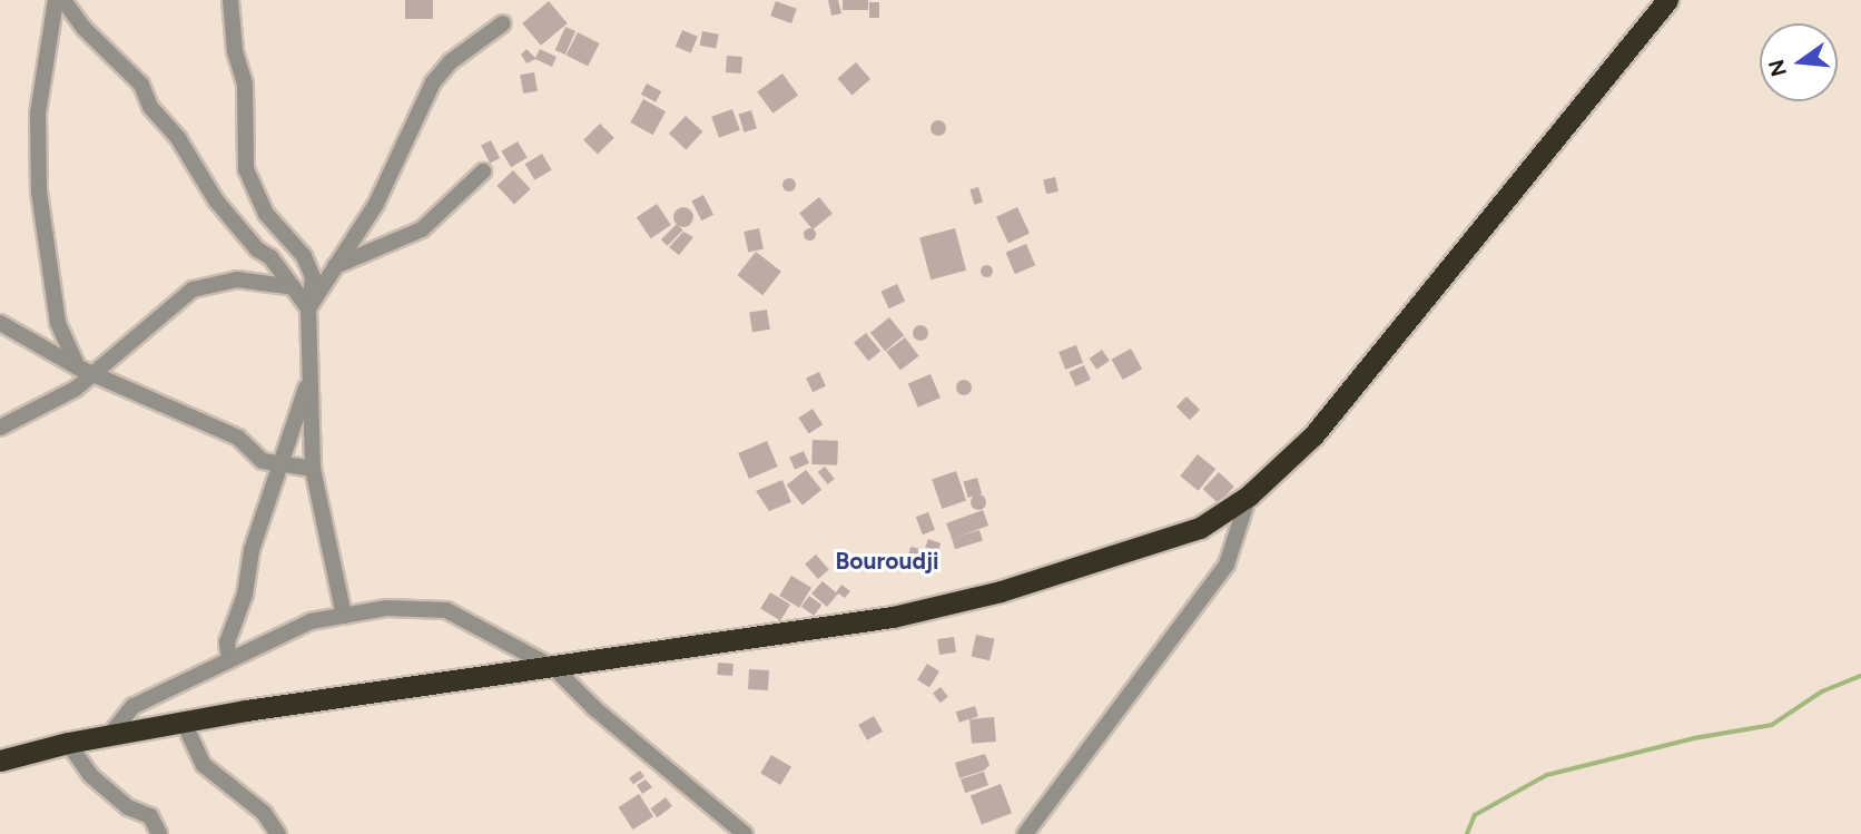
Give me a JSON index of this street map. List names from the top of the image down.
{
  "districts": ["Bouroudji"],
  "north": "left"
}
